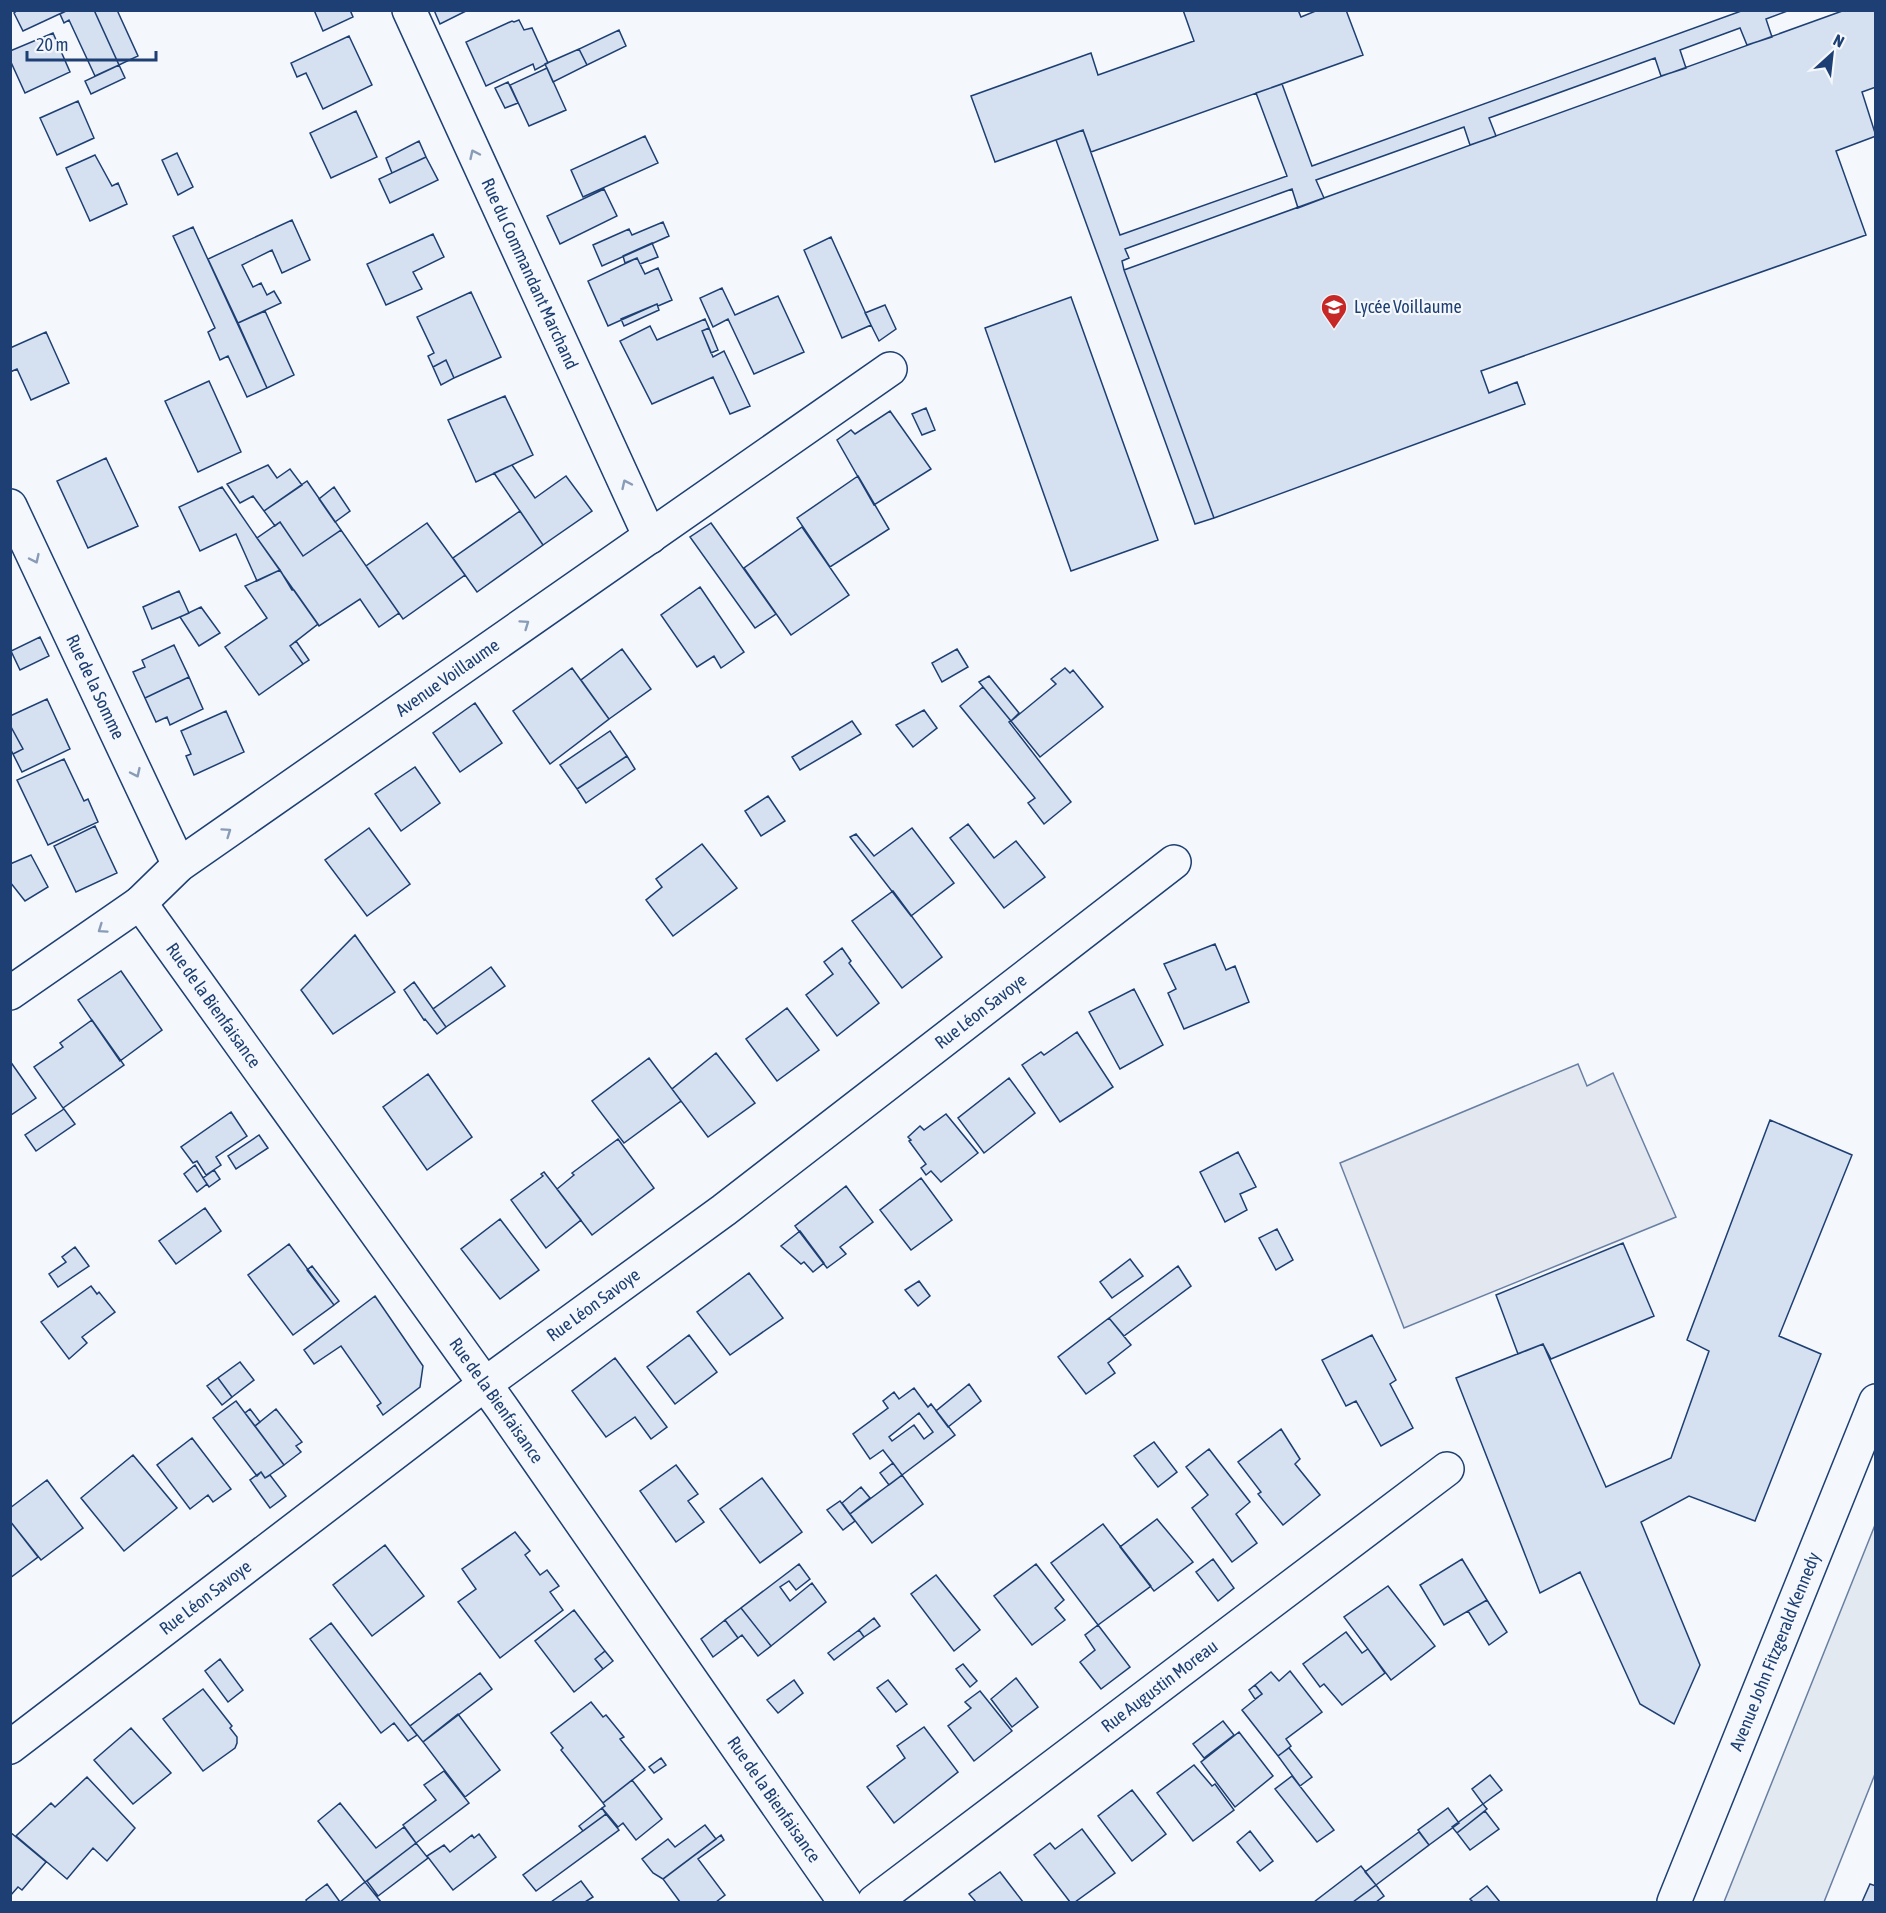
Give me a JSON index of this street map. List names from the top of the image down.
{
  "streets": {
    "street": [
      "Rue du Commandant Marchand",
      "Avenue Voillaume",
      "Rue de la Somme",
      "Rue de la Bienfaisance",
      "Rue Léon Savoye",
      "Avenue John Fitzgerald Kennedy",
      "Rue Augustin Moreau"
    ]
  },
  "crossings": [
    ["Rue du Commandant Marchand", "Avenue Voillaume"],
    ["Avenue Voillaume", "Rue de la Somme"],
    ["Avenue Voillaume", "Rue de la Bienfaisance"],
    ["Rue de la Bienfaisance", "Rue Léon Savoye"]
  ],
  "one_way": ["Rue du Commandant Marchand", "Rue de la Somme"],
  "places": {
    "school or university": ["Lycée Voillaume"]
  },
  "scale_bar": "20 m",
  "north": "top right"
}
